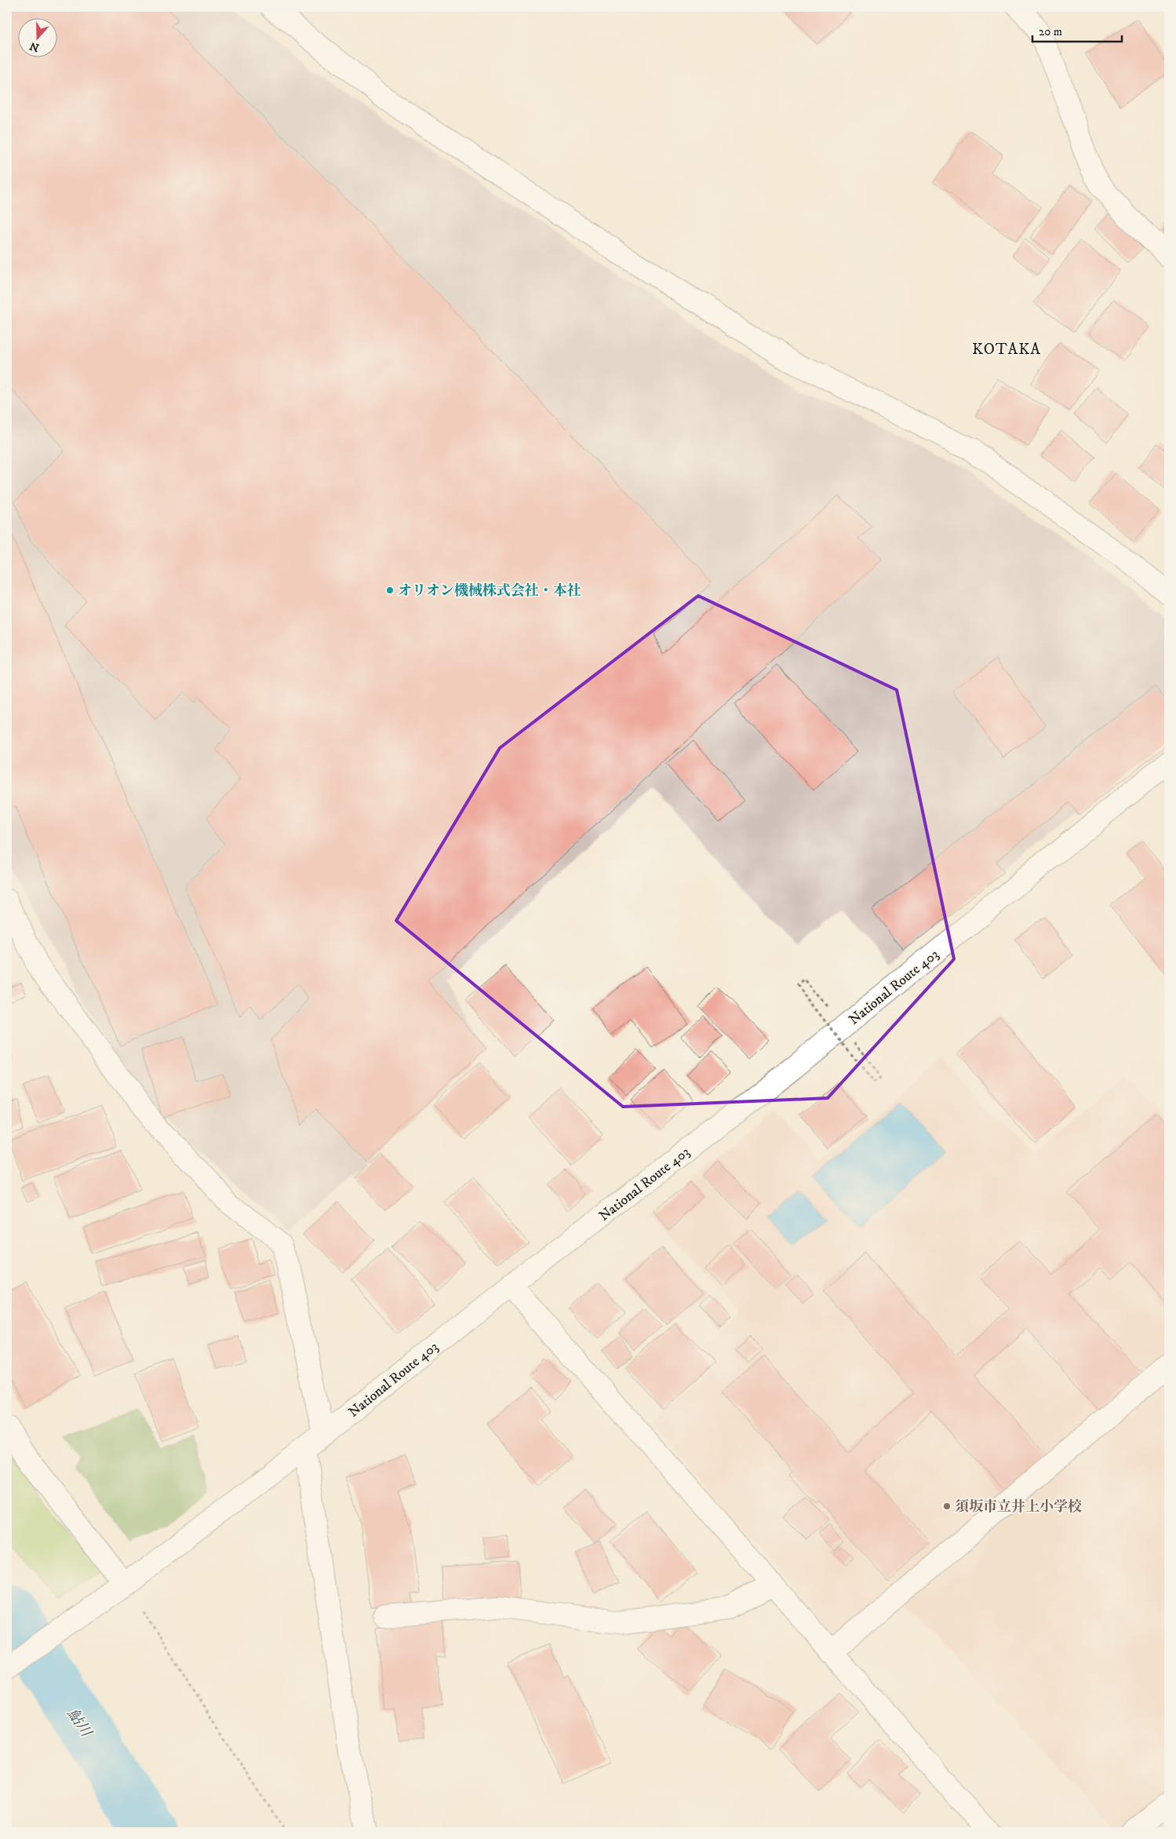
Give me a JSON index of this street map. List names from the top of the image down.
{
  "streets": {
    "main road": ["National Route 403"]
  },
  "districts": ["KOTAKA"],
  "water": ["鮎川"],
  "places": ["オリオン機械株式会社・本社", "須坂市立井上小学校"],
  "scale_bar": "20 m",
  "north": "bottom"
}
